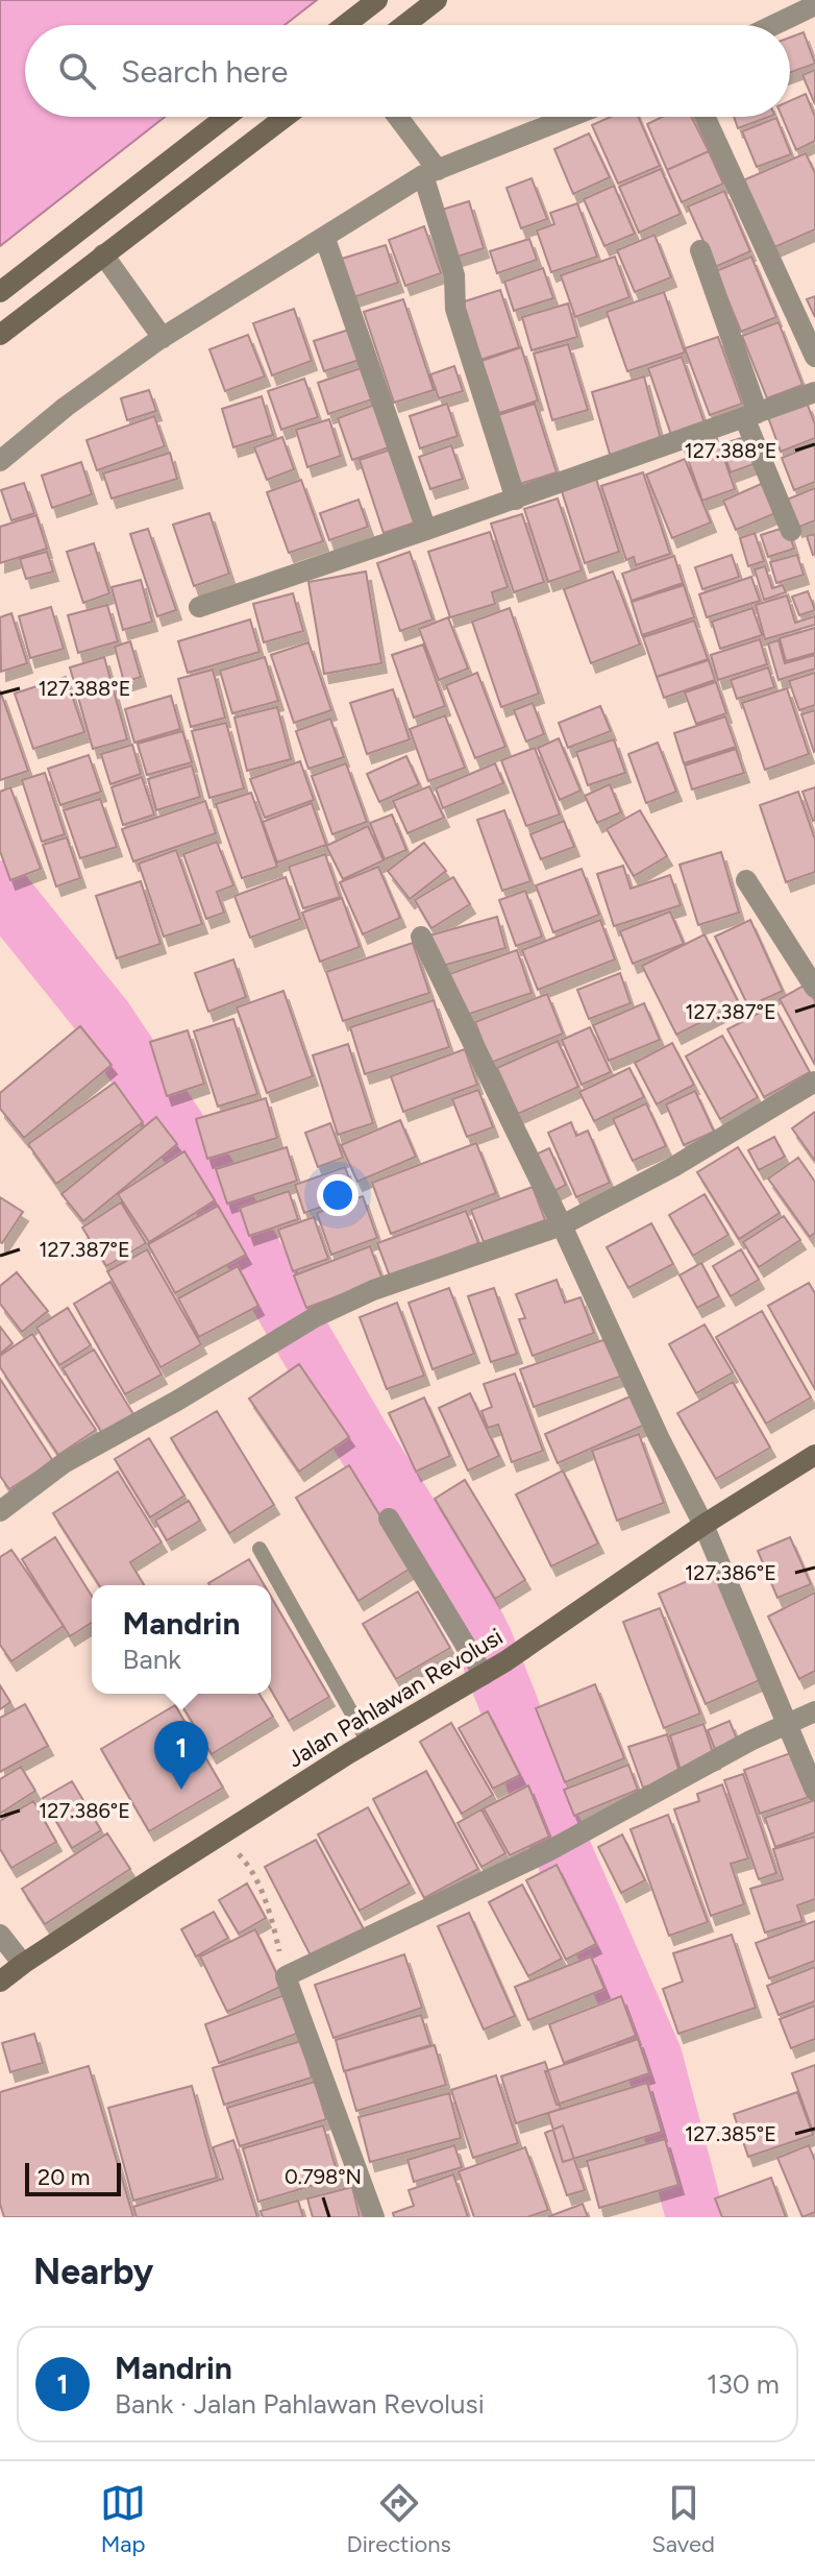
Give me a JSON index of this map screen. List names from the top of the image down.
{
  "streets": {
    "street": ["Jalan Pahlawan Revolusi"]
  },
  "scale_bar": "20 m",
  "page": {
    "search": "Search here",
    "popup": ["Mandrin", "Bank"],
    "pins": "1",
    "scale": "20 m",
    "heading": "Nearby",
    "list": [
      {
        "mark": "1",
        "name": "Mandrin",
        "note": "Bank · Jalan Pahlawan Revolusi",
        "value": "130 m"
      }
    ],
    "nav": ["Map", "Directions", "Saved"]
  },
  "coordinates": [
    "127.388°E",
    "127.387°E",
    "127.386°E",
    "127.385°E",
    "0.798°N"
  ]
}
